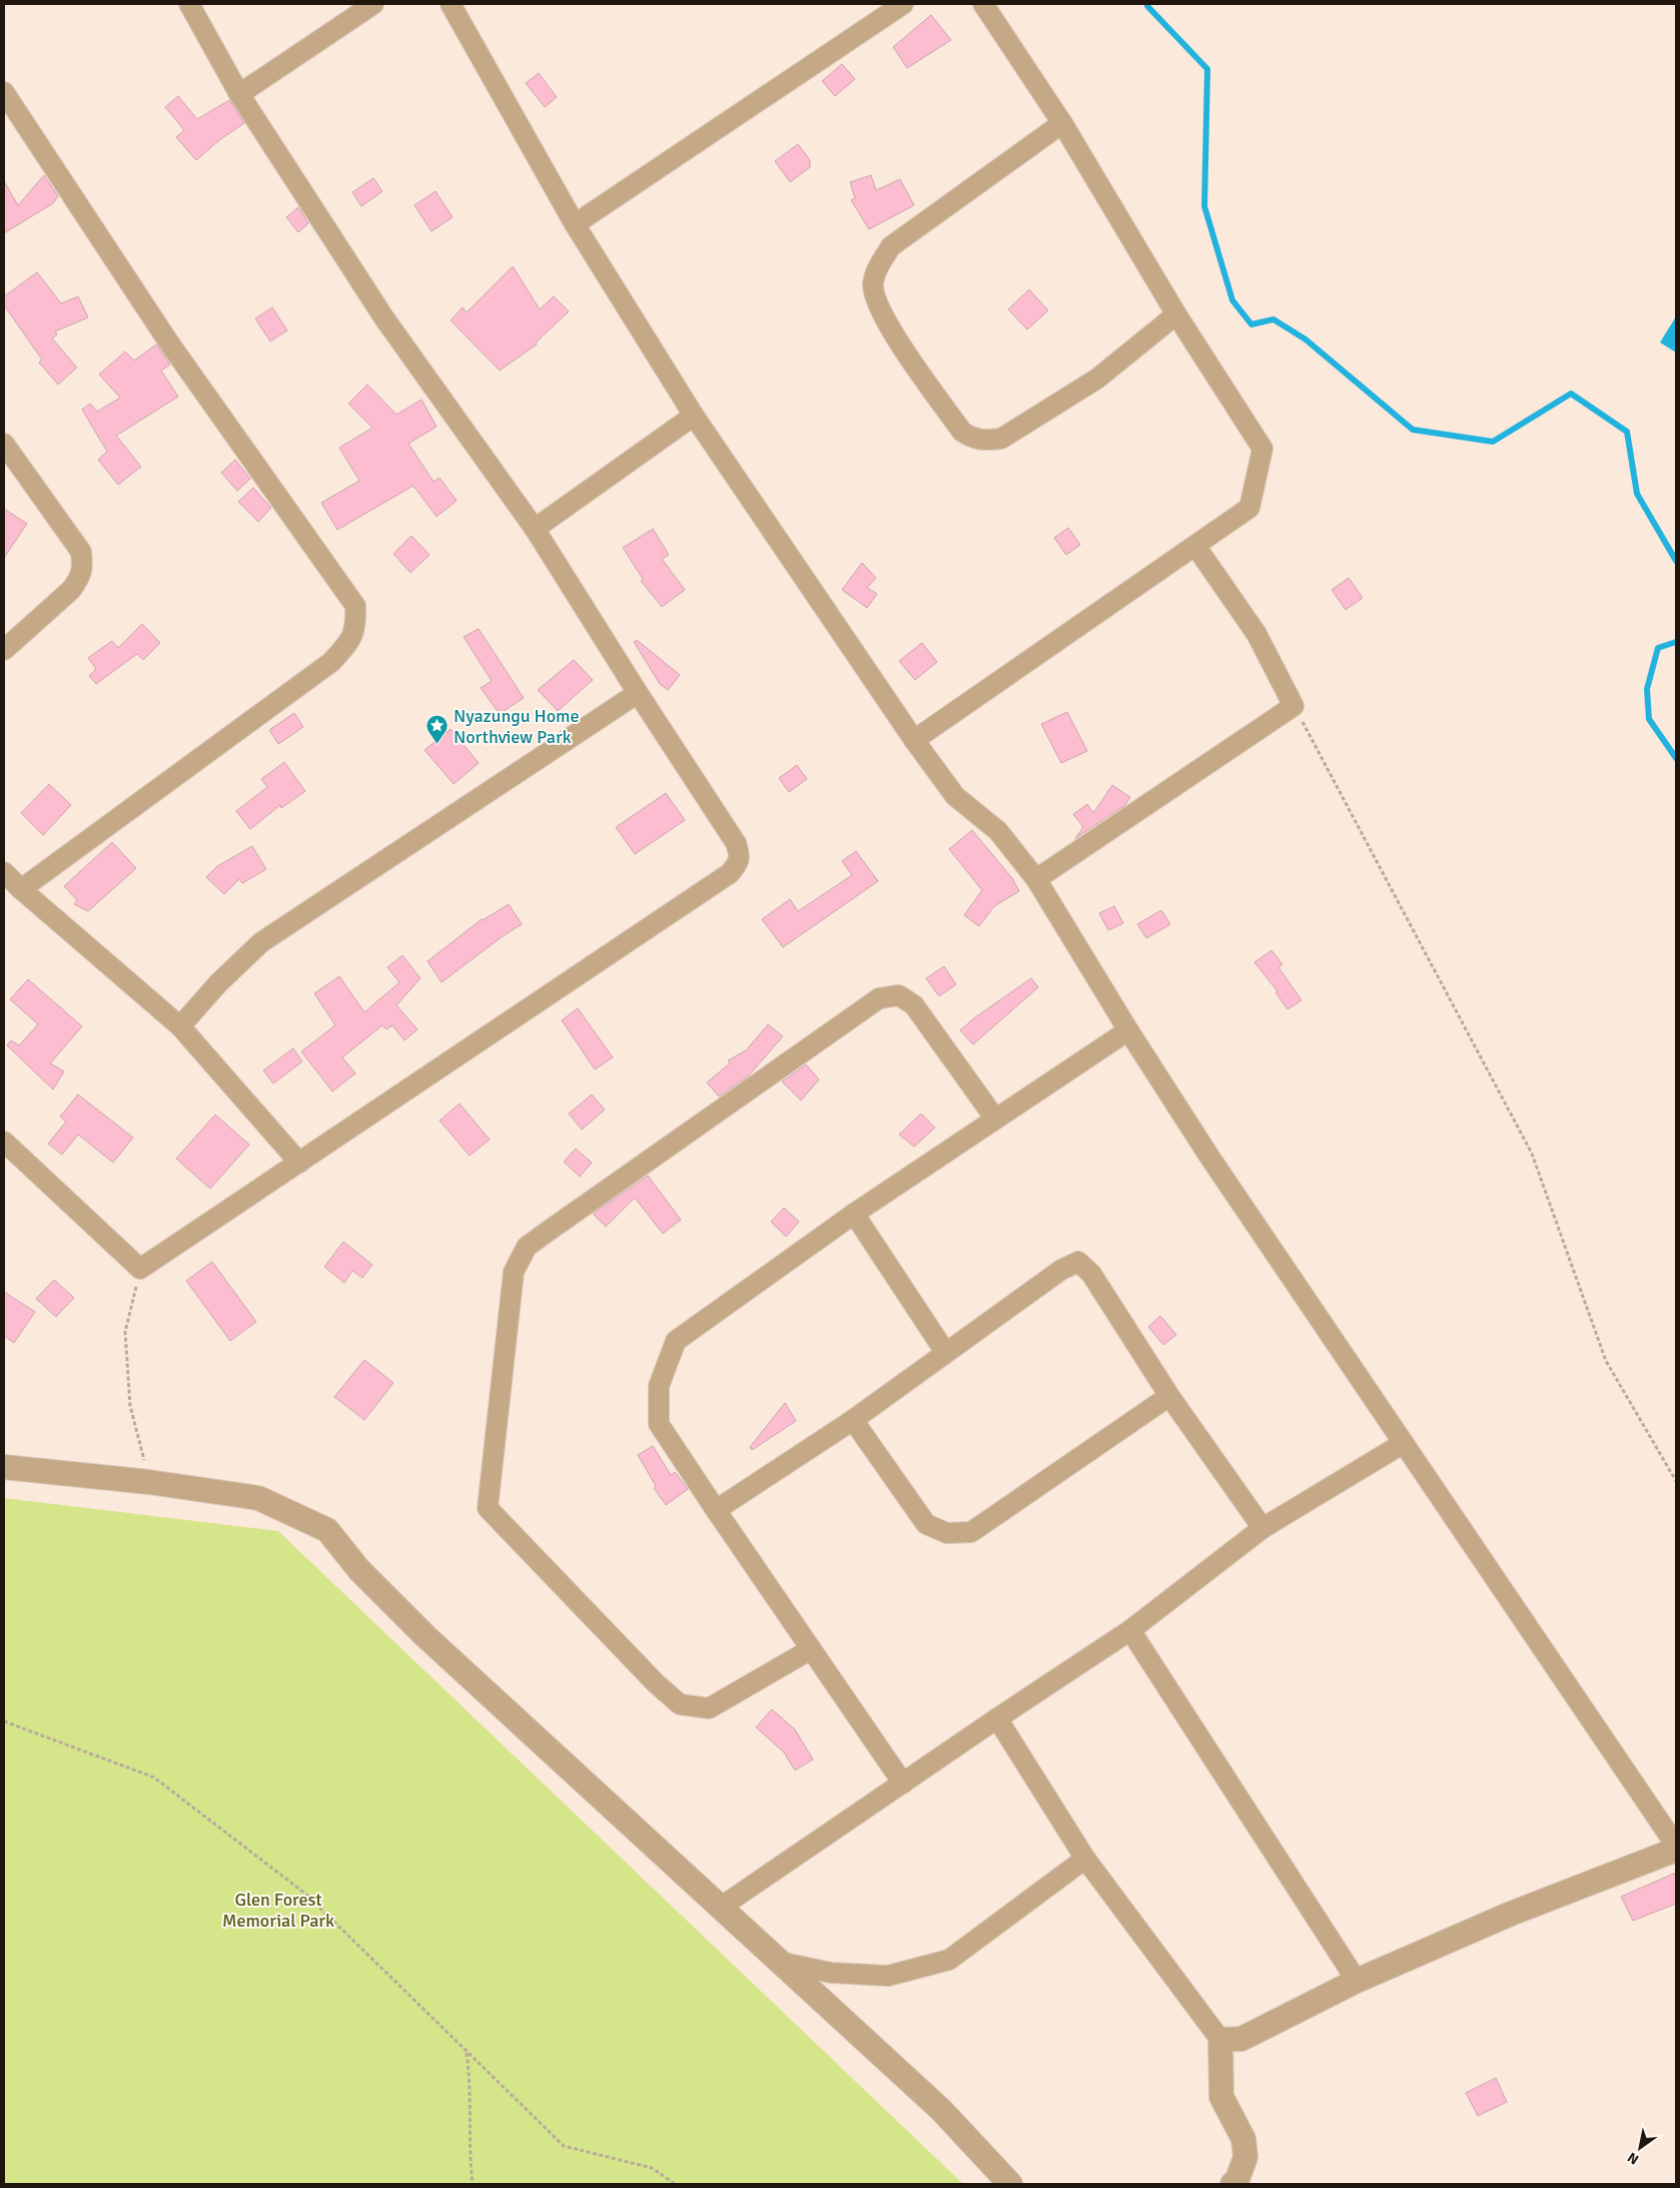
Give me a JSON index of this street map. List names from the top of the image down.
{
  "parks": ["Glen Forest Memorial Park"],
  "places": {
    "place": ["Nyazungu Home Northview Park"]
  },
  "north": "bottom left"
}
